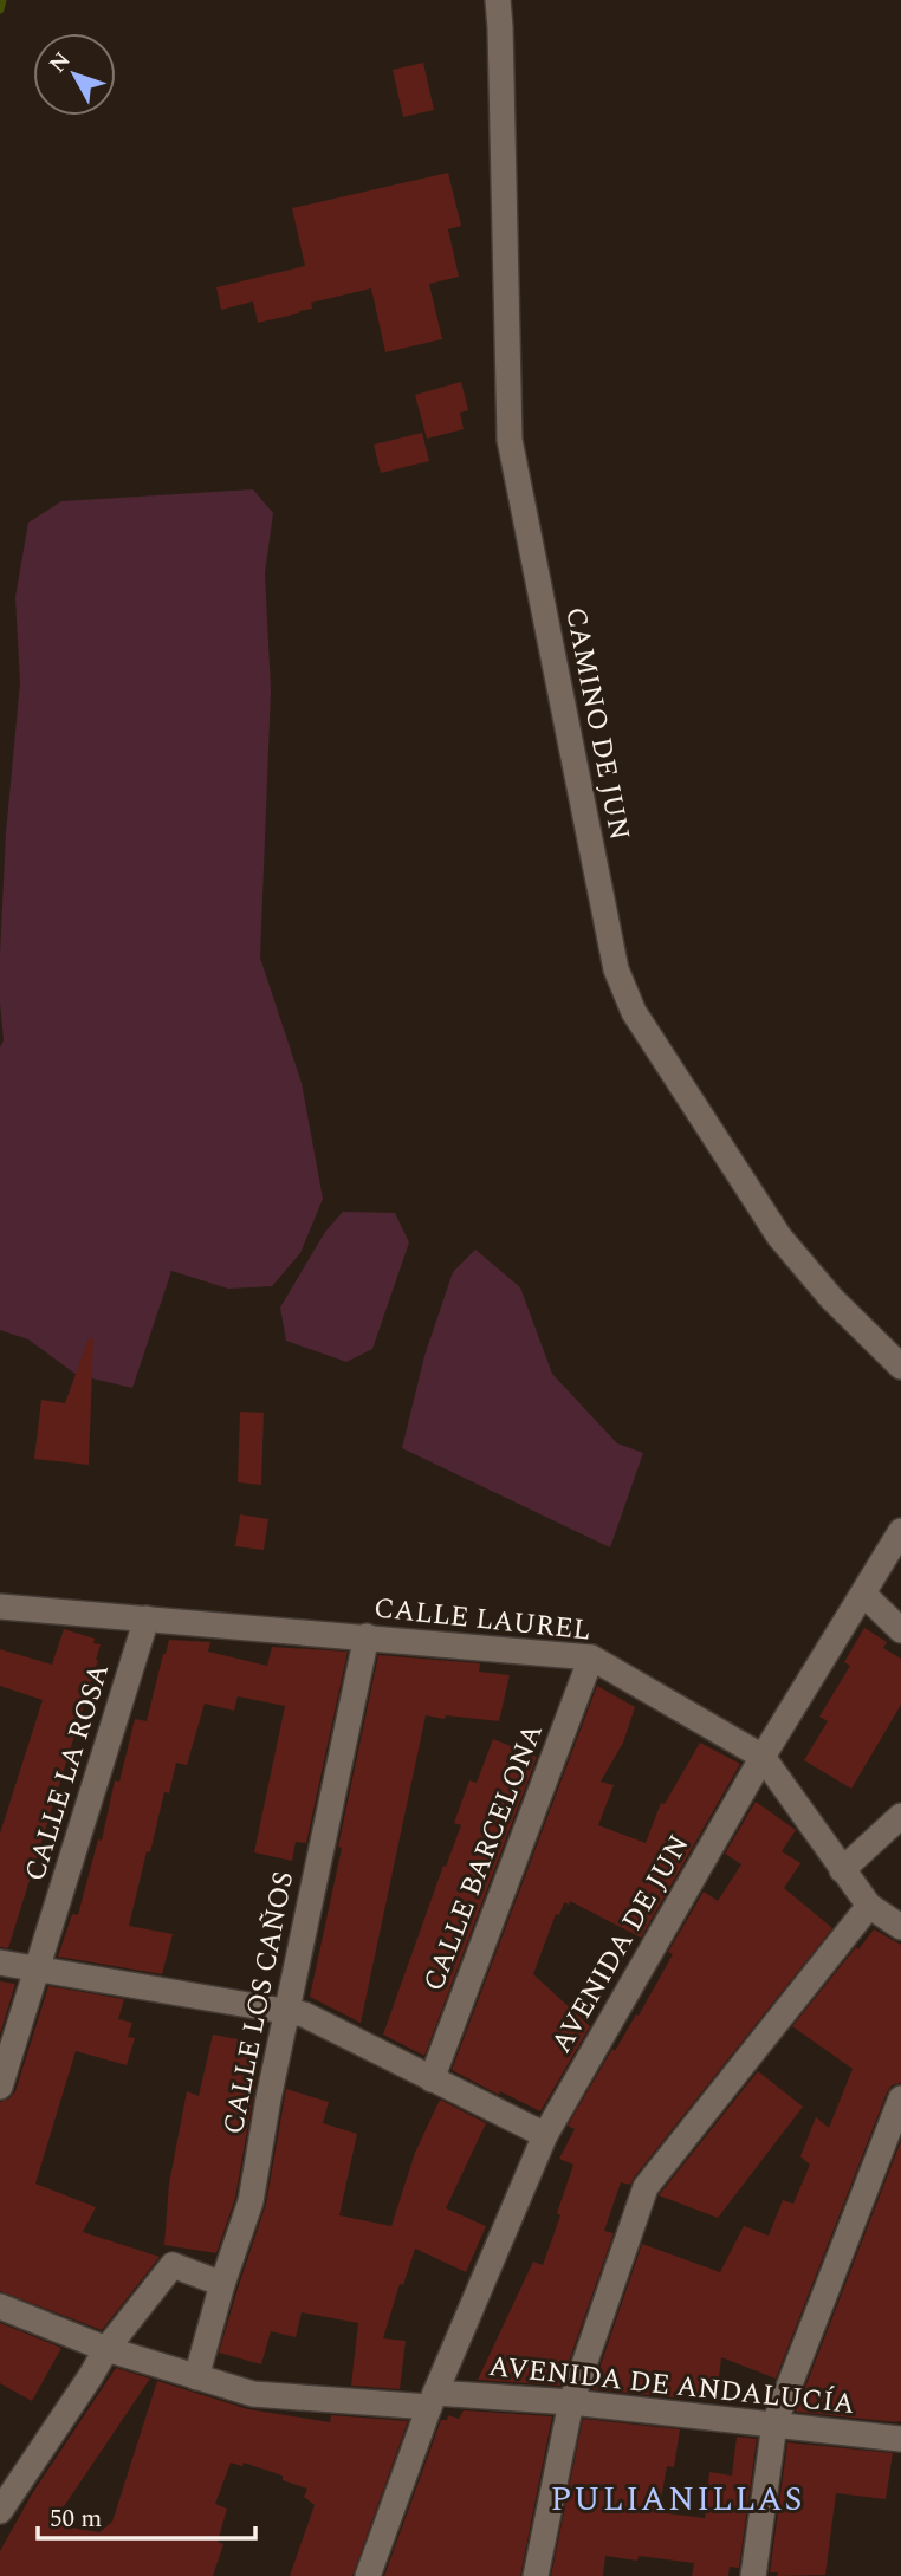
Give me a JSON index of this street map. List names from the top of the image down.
{
  "streets": {
    "street": [
      "CAMINO DE JUN",
      "CALLE LAUREL",
      "CALLE LA ROSA",
      "CALLE BARCELONA",
      "AVENIDA DE JUN",
      "CALLE LOS CAÑOS",
      "AVENIDA DE ANDALUCÍA"
    ]
  },
  "crossings": [
    ["CALLE LAUREL", "CALLE LA ROSA"],
    ["CALLE LAUREL", "CALLE BARCELONA"],
    ["CALLE LAUREL", "AVENIDA DE JUN"],
    ["CALLE LAUREL", "CALLE LOS CAÑOS"],
    ["AVENIDA DE JUN", "AVENIDA DE ANDALUCÍA"],
    ["CALLE LOS CAÑOS", "AVENIDA DE ANDALUCÍA"]
  ],
  "districts": ["PULIANILLAS"],
  "scale_bar": "50 m",
  "north": "top left"
}
